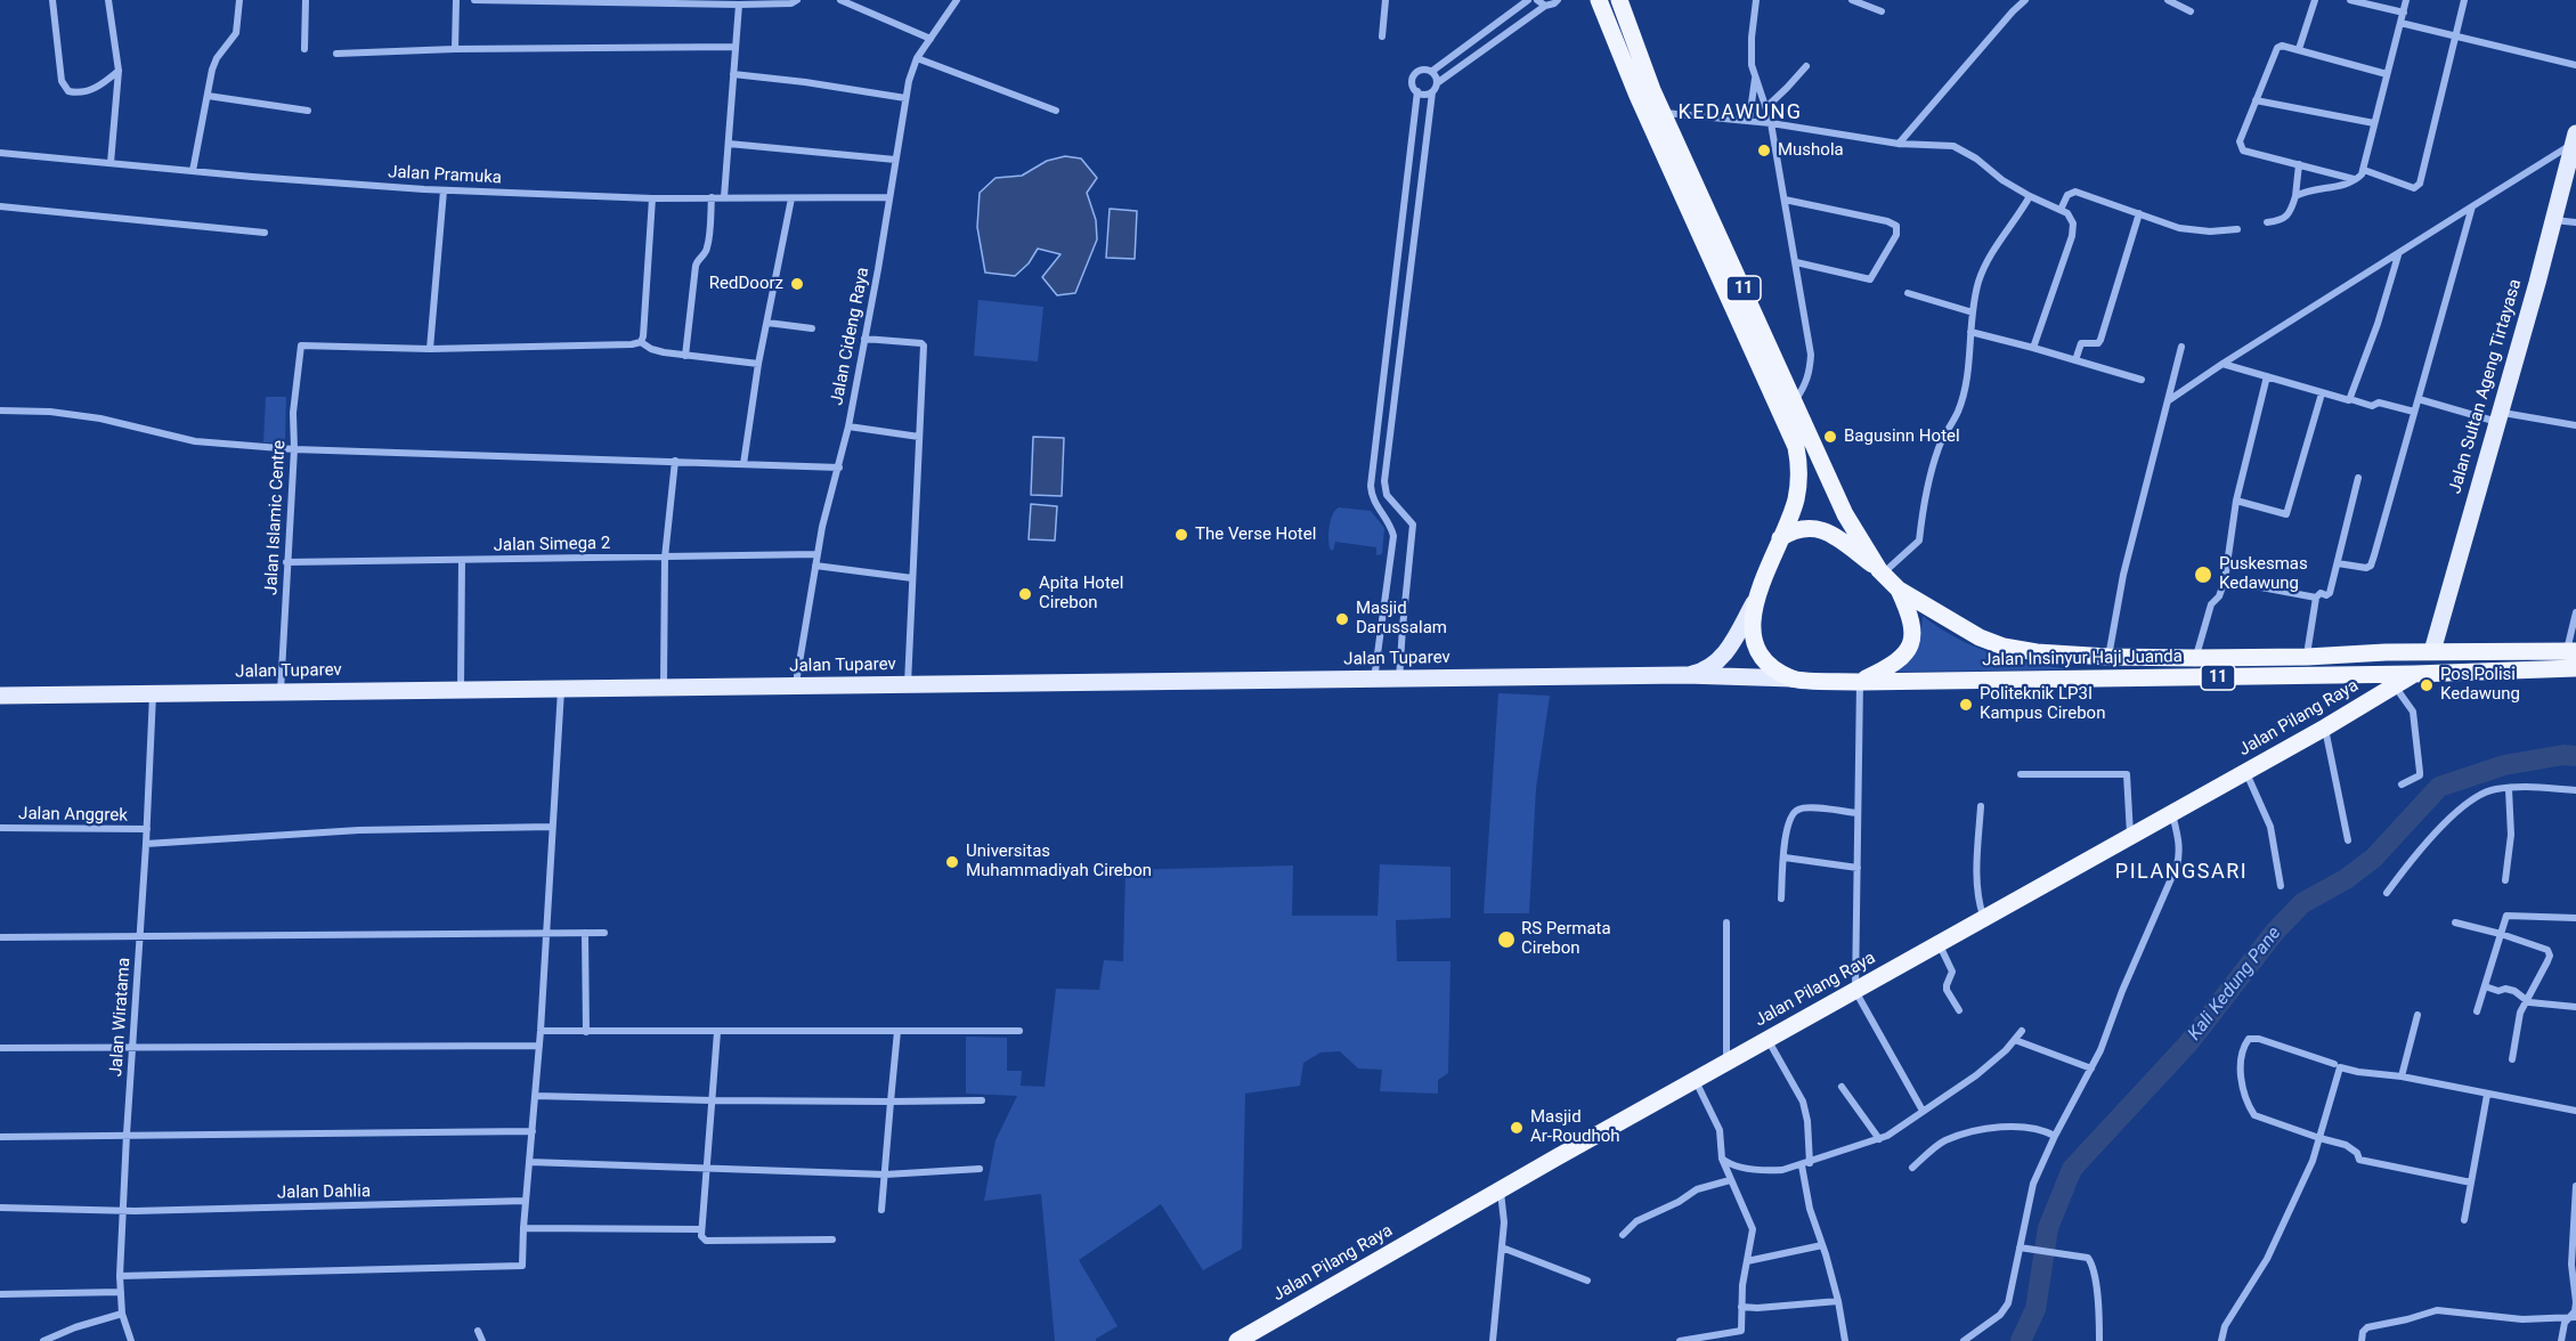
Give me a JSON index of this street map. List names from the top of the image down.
{
  "streets": {
    "highway": ["11", "Jalan Insinyur Haji Juanda", "Jalan Pilang Raya"],
    "main road": ["Jalan Sultan Ageng Tirtayasa", "Jalan Tuparev"],
    "street": [
      "Jalan Pramuka",
      "Jalan Cideng Raya",
      "Jalan Islamic Centre",
      "Jalan Simega 2",
      "Jalan Anggrek",
      "Jalan Wiratama",
      "Jalan Dahlia"
    ]
  },
  "crossings": [
    ["Jalan Pramuka", "Jalan Cideng Raya"],
    ["11", "Jalan Tuparev"],
    ["11", "Jalan Insinyur Haji Juanda"],
    ["Jalan Cideng Raya", "Jalan Simega 2"],
    ["Jalan Cideng Raya", "Jalan Tuparev"],
    ["Jalan Sultan Ageng Tirtayasa", "Jalan Insinyur Haji Juanda"],
    ["Jalan Islamic Centre", "Jalan Simega 2"],
    ["Jalan Islamic Centre", "Jalan Tuparev"],
    ["Jalan Tuparev", "Jalan Insinyur Haji Juanda"],
    ["Jalan Tuparev", "Jalan Wiratama"],
    ["Jalan Insinyur Haji Juanda", "Jalan Pilang Raya"],
    ["Jalan Anggrek", "Jalan Wiratama"],
    ["Jalan Wiratama", "Jalan Dahlia"]
  ],
  "districts": ["KEDAWUNG", "PILANGSARI"],
  "water": ["Kali Kedung Pane"],
  "places": [
    "Mushola",
    "RedDoorz",
    "Bagusinn Hotel",
    "The Verse Hotel",
    "Puskesmas Kedawung",
    "Apita Hotel Cirebon",
    "Masjid Darussalam",
    "Pos Polisi Kedawung",
    "Politeknik LP3I Kampus Cirebon",
    "Universitas Muhammadiyah Cirebon",
    "RS Permata Cirebon",
    "Masjid Ar-Roudhoh"
  ]
}
